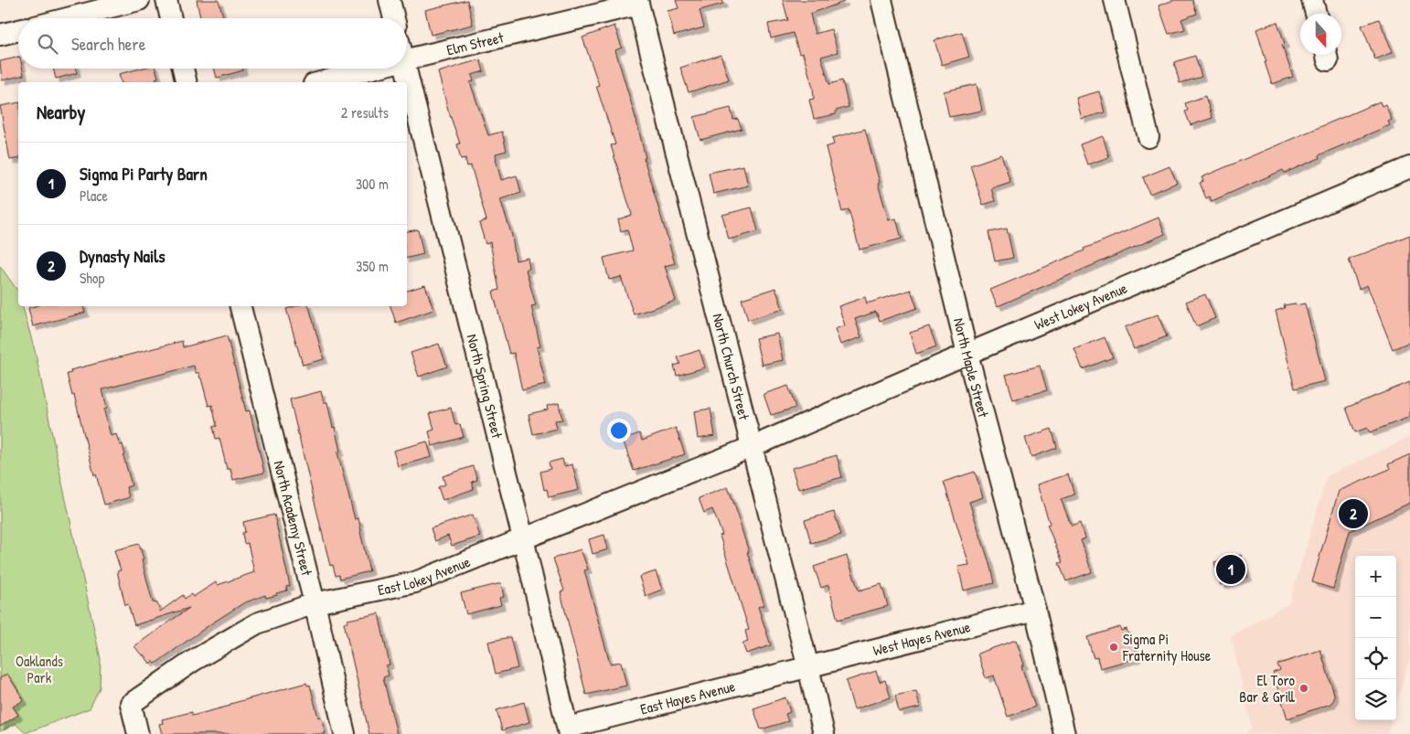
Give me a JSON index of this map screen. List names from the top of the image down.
{
  "streets": {
    "street": [
      "Elm Street",
      "West Lokey Avenue",
      "North Church Street",
      "North Maple Street",
      "North Spring Street",
      "North Academy Street",
      "East Lokey Avenue",
      "West Hayes Avenue",
      "East Hayes Avenue"
    ]
  },
  "crossings": [
    ["Elm Street", "North Church Street"],
    ["West Lokey Avenue", "North Church Street"],
    ["West Lokey Avenue", "North Maple Street"],
    ["West Lokey Avenue", "East Lokey Avenue"],
    ["North Church Street", "East Lokey Avenue"],
    ["North Church Street", "West Hayes Avenue"],
    ["North Church Street", "East Hayes Avenue"],
    ["North Maple Street", "West Hayes Avenue"],
    ["North Spring Street", "East Lokey Avenue"],
    ["North Spring Street", "East Hayes Avenue"],
    ["North Academy Street", "East Lokey Avenue"],
    ["West Hayes Avenue", "East Hayes Avenue"]
  ],
  "parks": ["Oaklands Park"],
  "places": ["Sigma Pi Fraternity House", "El Toro Bar & Grill"],
  "north": "bottom",
  "page": {
    "search": "Search here",
    "heading": ["Nearby", "2 results"],
    "list": [
      {
        "mark": "1",
        "name": "Sigma Pi Party Barn",
        "note": "Place",
        "value": "300 m"
      },
      {
        "mark": "2",
        "name": "Dynasty Nails",
        "note": "Shop",
        "value": "350 m"
      }
    ],
    "pins": ["2", "1"],
    "map_buttons": ["+", "−"]
  }
}
